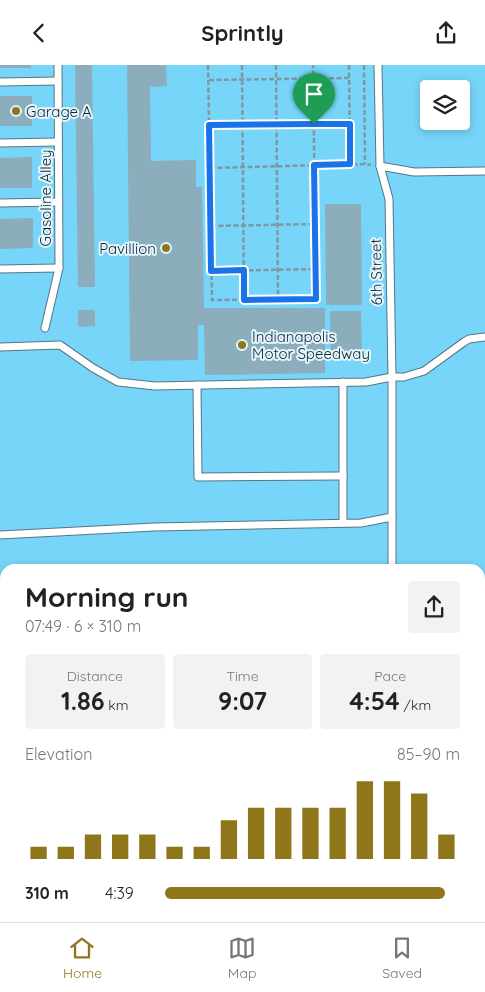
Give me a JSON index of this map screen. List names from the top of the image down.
{
  "streets": {
    "lane": ["Gasoline Alley", "6th Street"]
  },
  "places": ["Garage A", "Pavillion", "Indianapolis Motor Speedway"],
  "page": {
    "header": "Sprintly",
    "heading": ["Morning run", "07:49 · 6 × 310 m"],
    "stats": [
      ["Distance", "1.86 km"],
      ["Time", "9:07"],
      ["Pace", "4:54 /km"]
    ],
    "chart": ["Elevation", "85–90 m"],
    "list": [
      {
        "name": "310 m",
        "note": "4:39"
      }
    ],
    "tabs": ["Home", "Map", "Saved"]
  }
}
